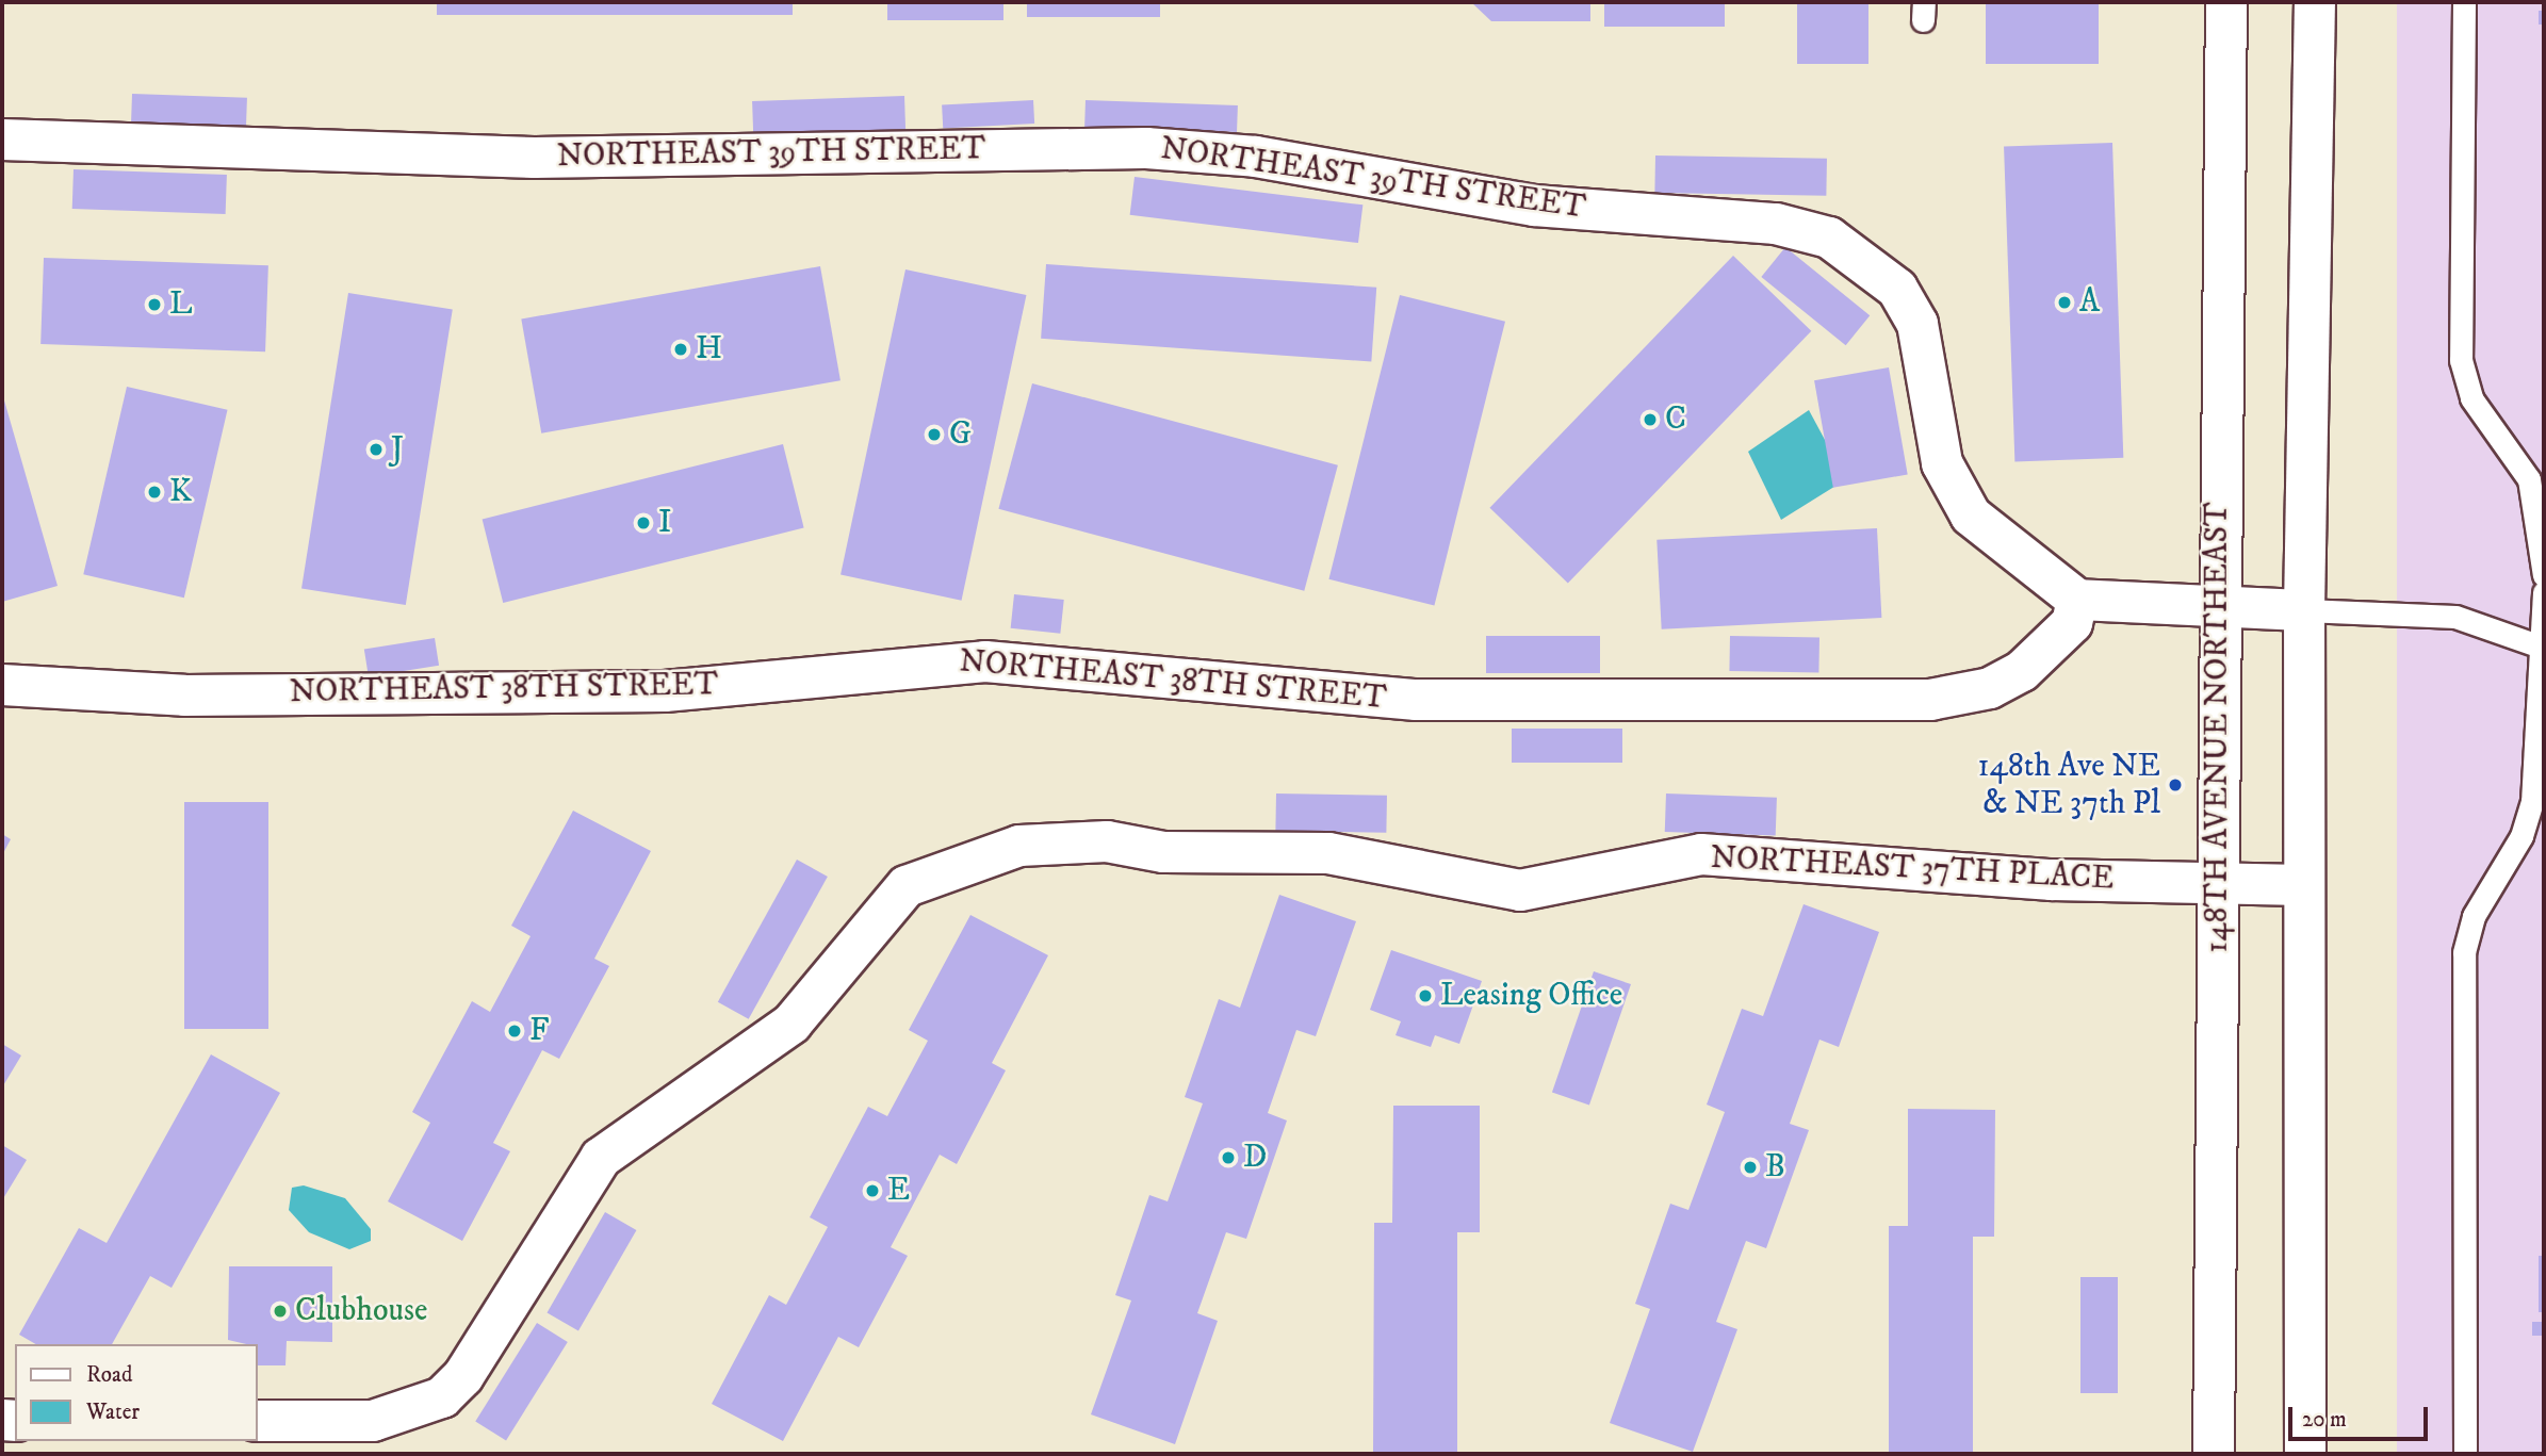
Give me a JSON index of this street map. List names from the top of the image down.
{
  "streets": {
    "street": [
      "NORTHEAST 39TH STREET",
      "NORTHEAST 38TH STREET",
      "148TH AVENUE NORTHEAST",
      "NORTHEAST 37TH PLACE"
    ]
  },
  "crossings": [
    ["NORTHEAST 39TH STREET", "NORTHEAST 38TH STREET"],
    ["148TH AVENUE NORTHEAST", "NORTHEAST 37TH PLACE"]
  ],
  "places": [
    "A",
    "L",
    "H",
    "C",
    "G",
    "J",
    "K",
    "I",
    "148th Ave NE & NE 37th Pl",
    "Leasing Office",
    "F",
    "D",
    "B",
    "E",
    "Clubhouse"
  ],
  "legend": ["Road", "Water"],
  "scale_bar": "20 m"
}
